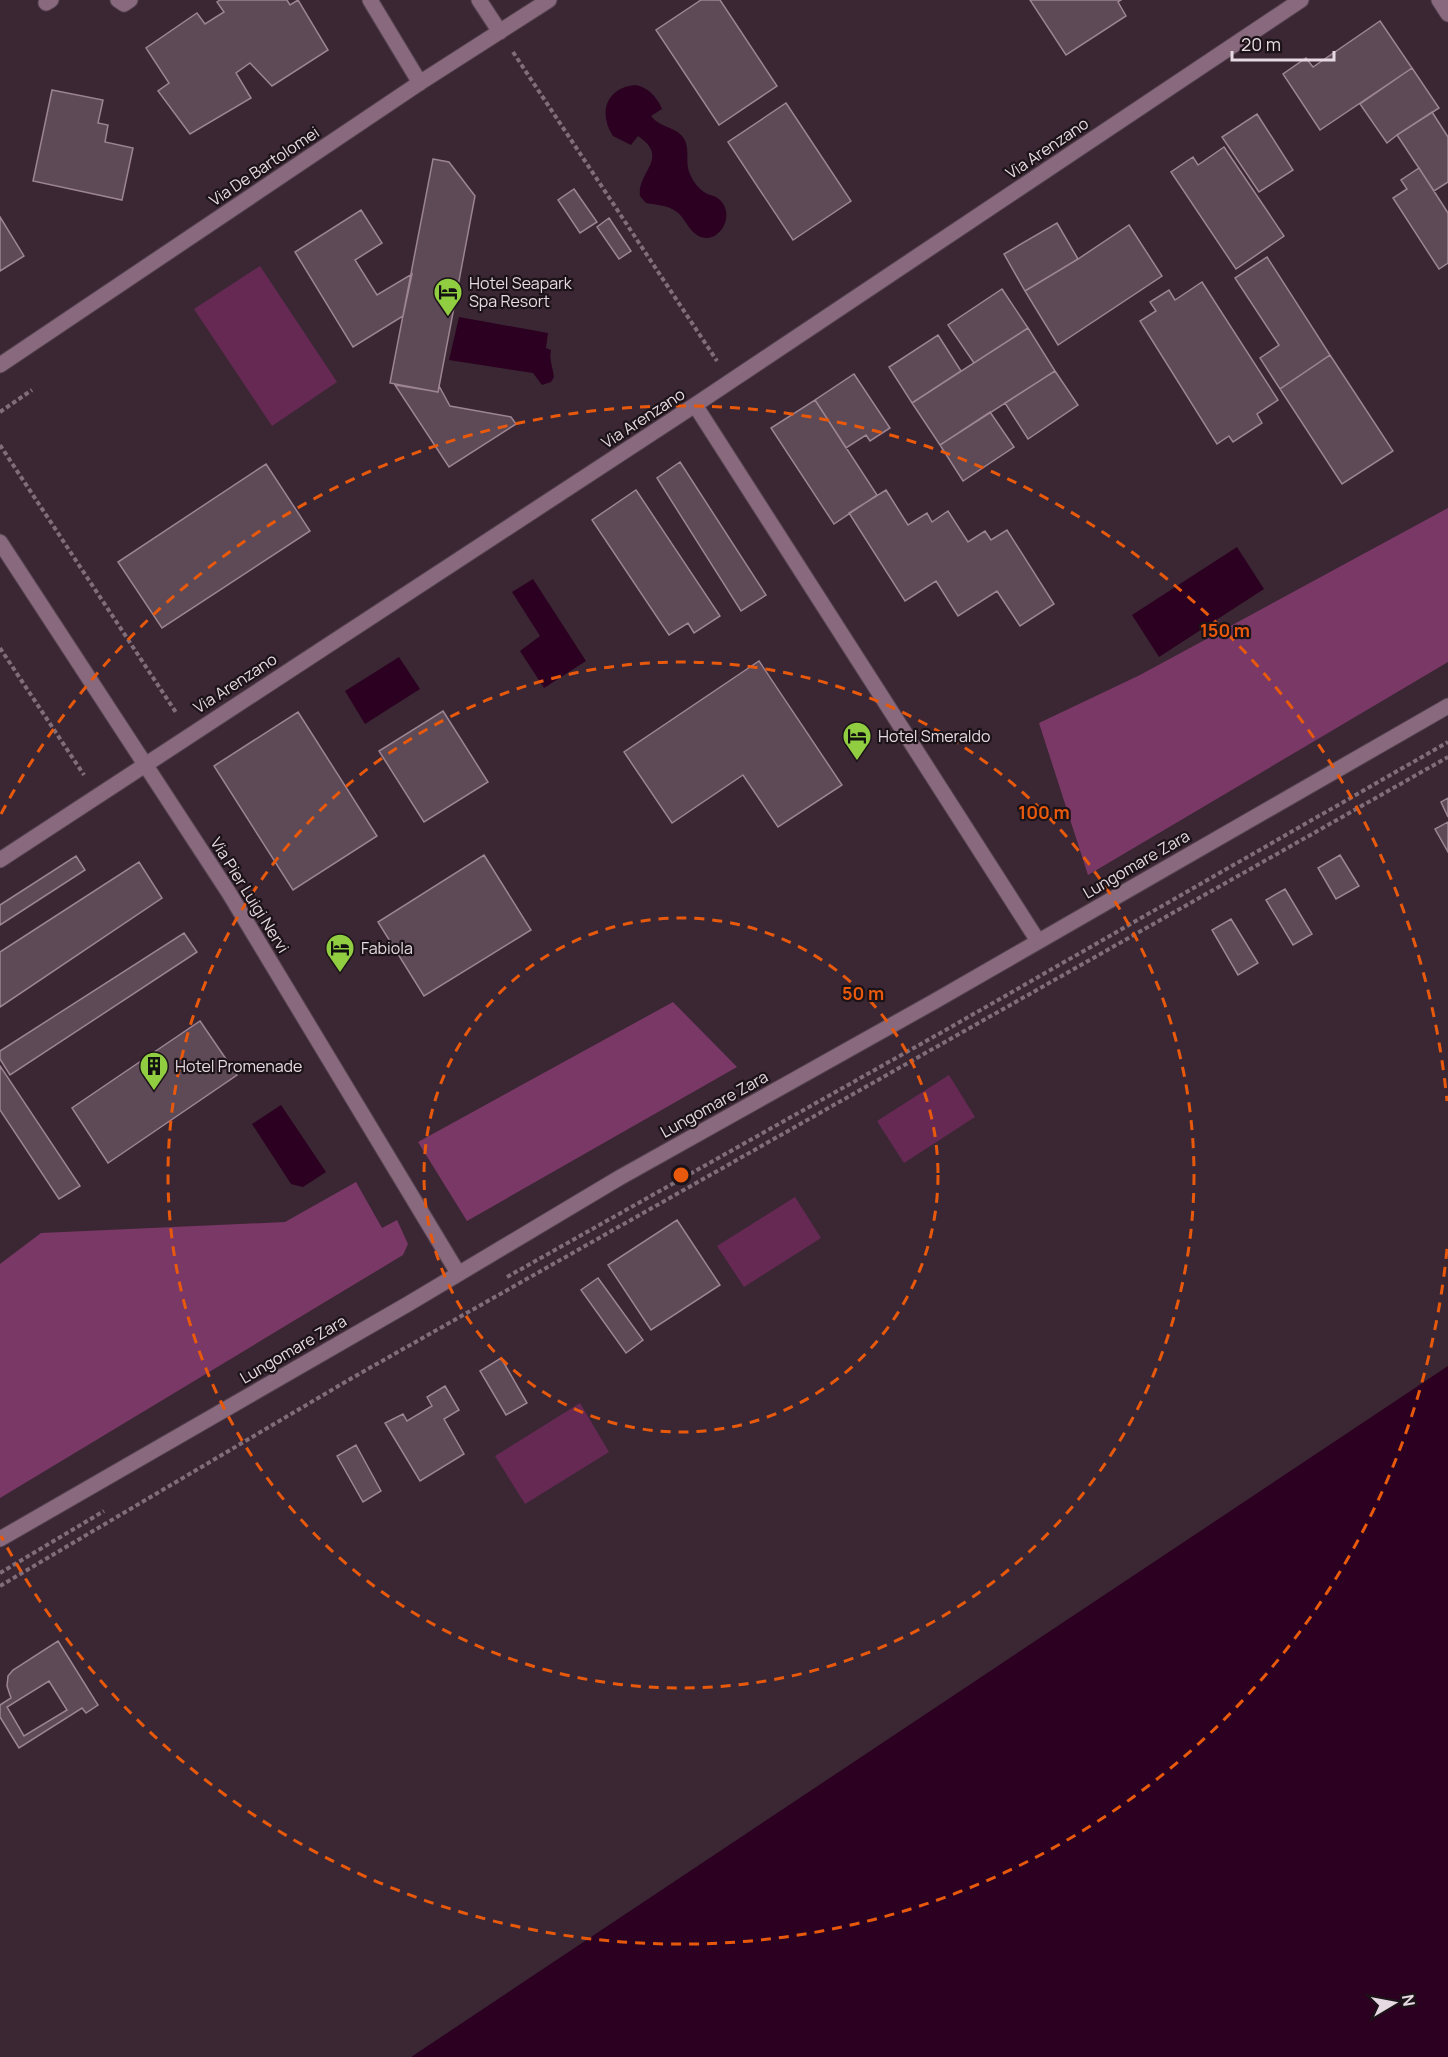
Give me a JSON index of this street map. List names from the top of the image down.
{
  "streets": {
    "street": [
      "Via Arenzano",
      "Via De Bartolomei",
      "Lungomare Zara",
      "Via Pier Luigi Nervi"
    ]
  },
  "crossings": [
    ["Via Arenzano", "Via Pier Luigi Nervi"],
    ["Lungomare Zara", "Via Pier Luigi Nervi"]
  ],
  "places": {
    "hotel": ["Hotel Seapark Spa Resort", "Hotel Smeraldo", "Fabiola"],
    "building": ["Hotel Promenade"]
  },
  "scale_bar": "20 m",
  "north": "right",
  "rings": ["150 m", "100 m", "50 m"]
}
